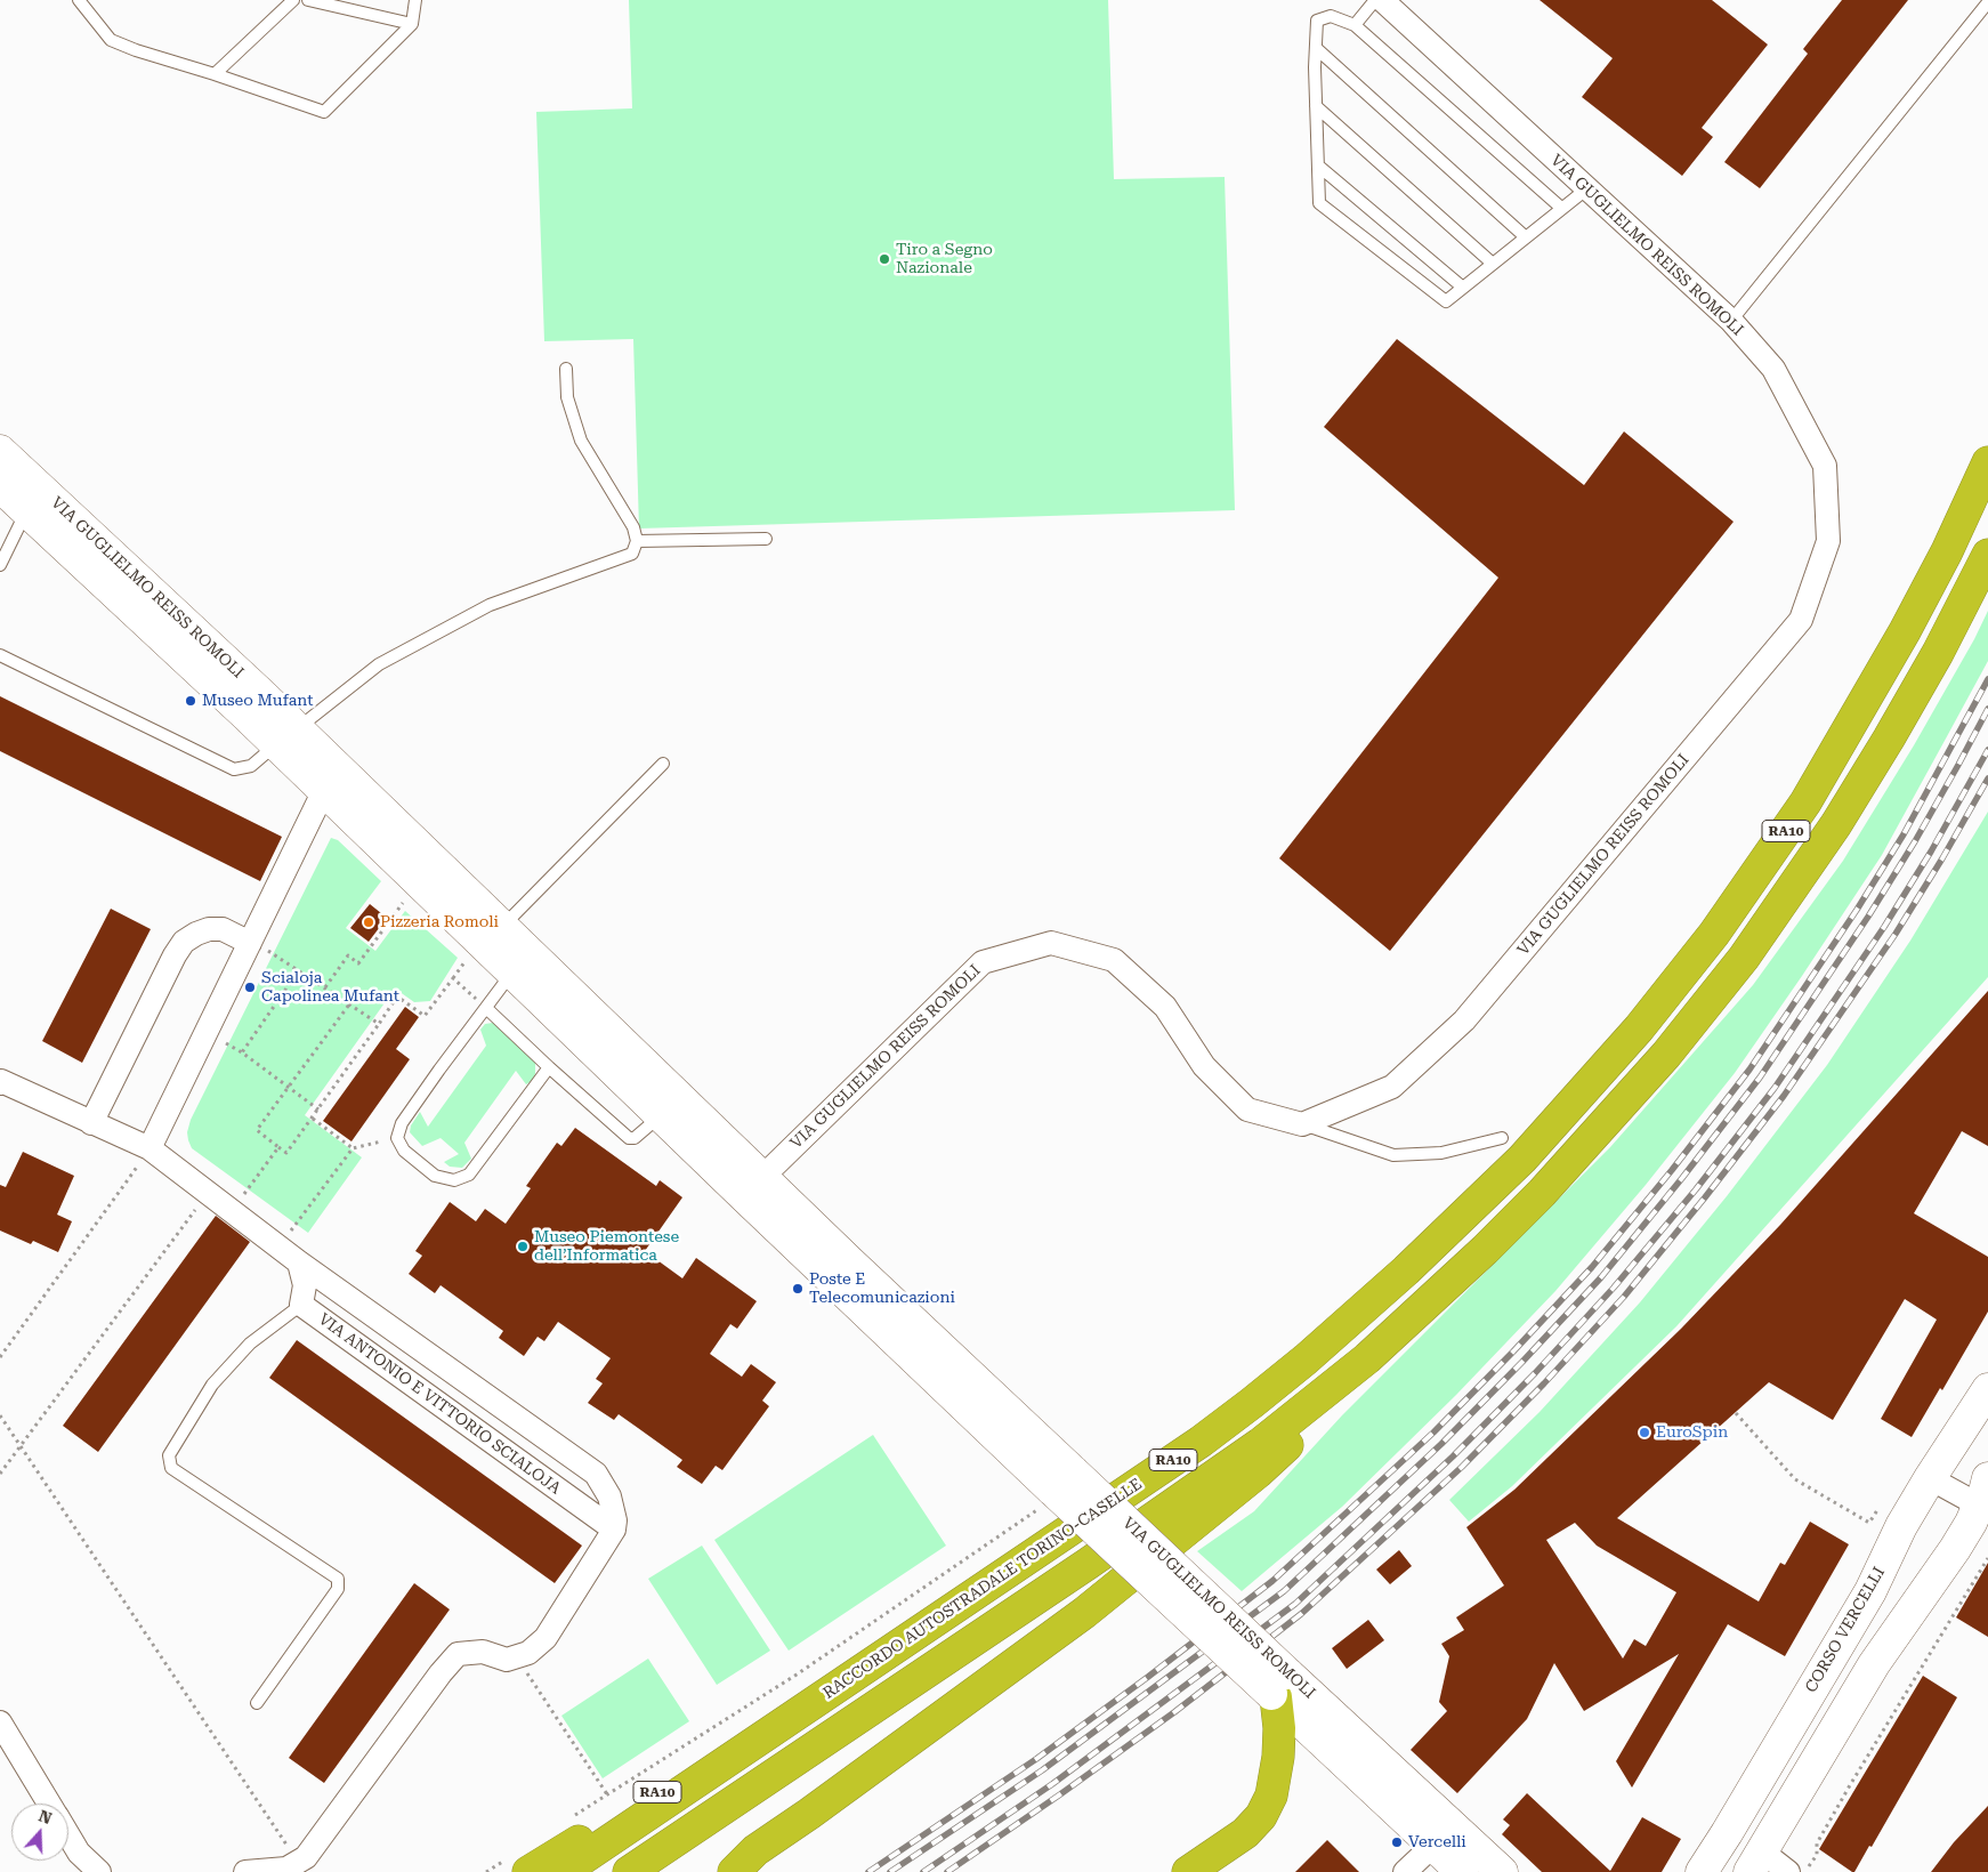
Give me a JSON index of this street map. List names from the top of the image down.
{
  "streets": {
    "highway": ["RA10", "RACCORDO AUTOSTRADALE TORINO-CASELLE"],
    "main road": ["VIA GUGLIELMO REISS ROMOLI", "CORSO VERCELLI"],
    "street": ["VIA ANTONIO E VITTORIO SCIALOJA"]
  },
  "crossings": [
    ["RA10", "RACCORDO AUTOSTRADALE TORINO-CASELLE"]
  ],
  "places": [
    "Tiro a Segno Nazionale",
    "Museo Mufant",
    "Pizzeria Romoli",
    "Scialoja Capolinea Mufant",
    "Museo Piemontese dell’Informatica",
    "Poste E Telecomunicazioni",
    "EuroSpin",
    "Vercelli"
  ],
  "north": "top"
}
